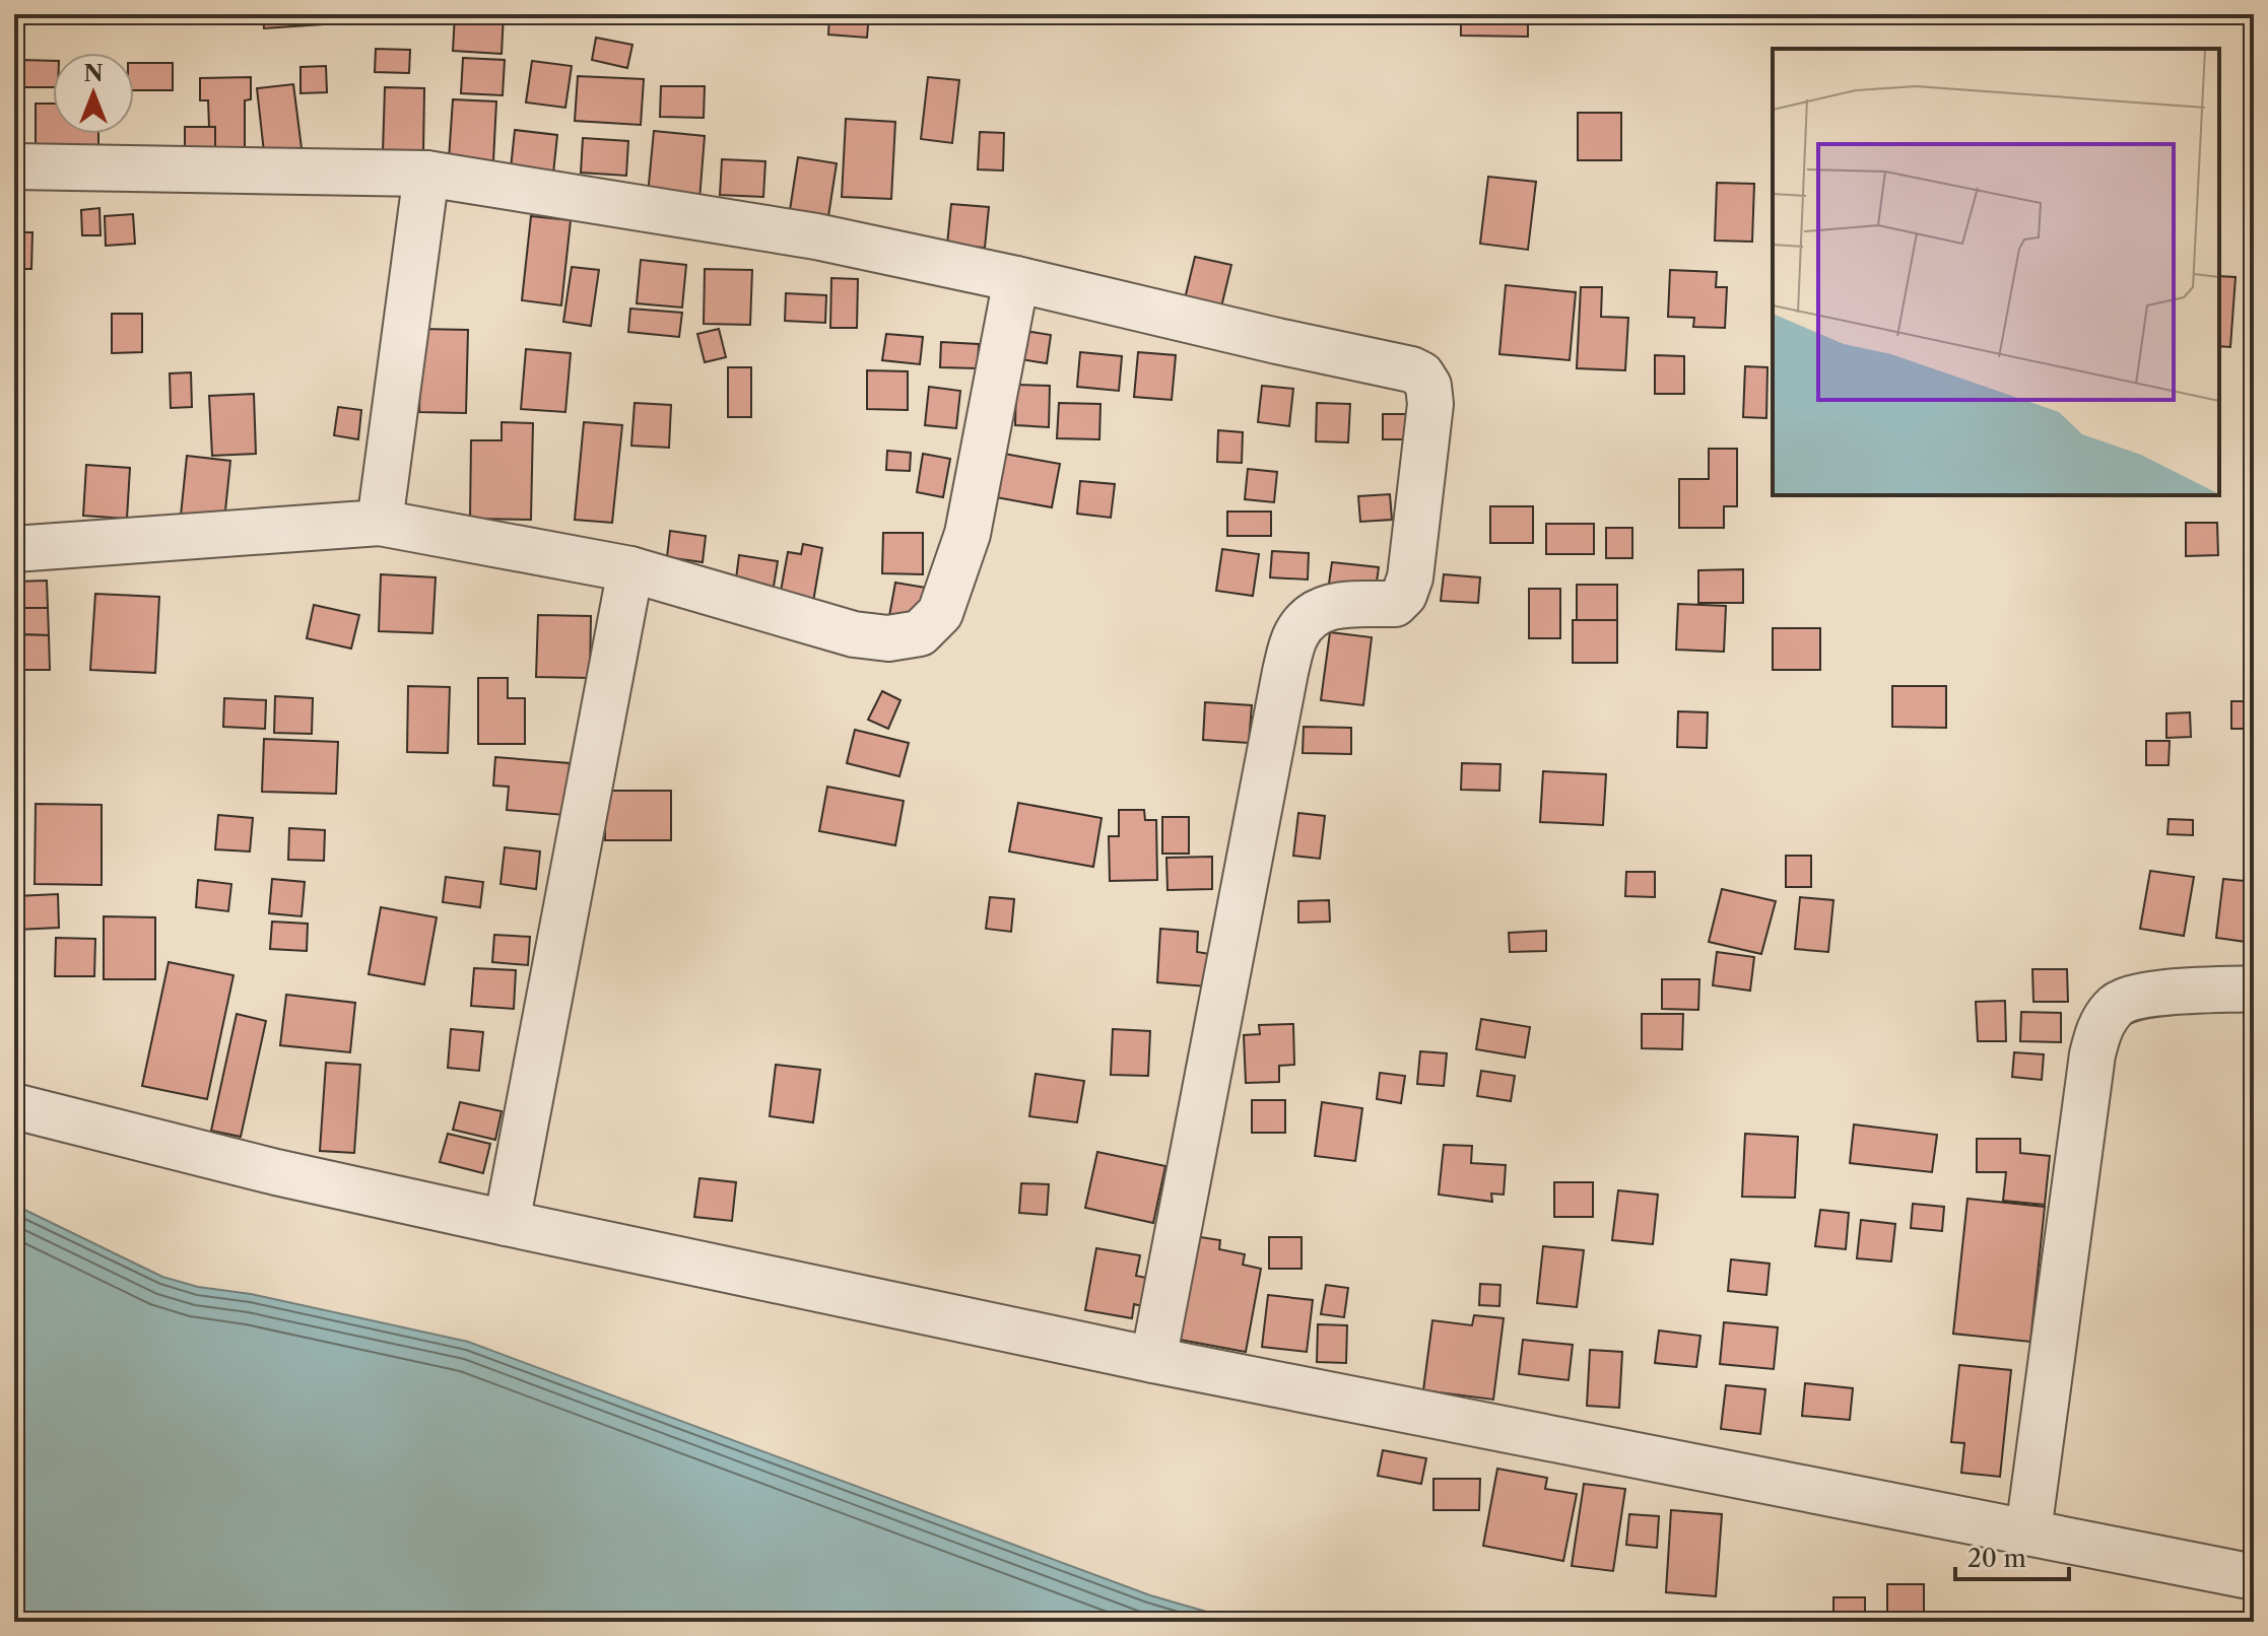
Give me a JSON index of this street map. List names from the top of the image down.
{
  "scale_bar": "20 m",
  "north": "top"
}
